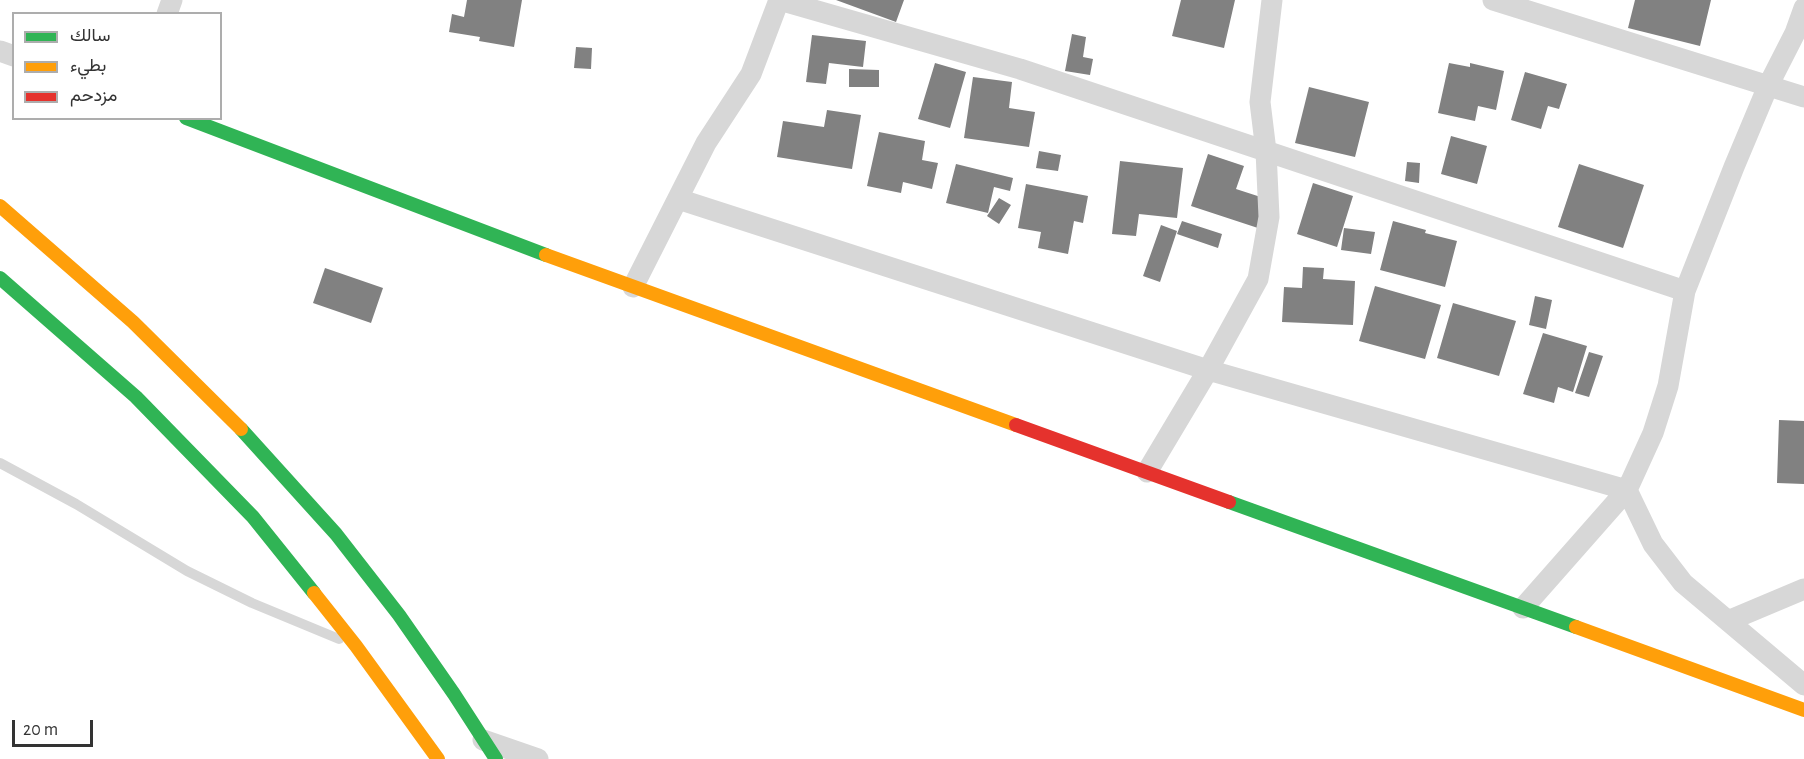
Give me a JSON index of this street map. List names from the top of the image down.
{
  "legend": ["سالك", "بطيء", "مزدحم"],
  "scale_bar": "20 m"
}
